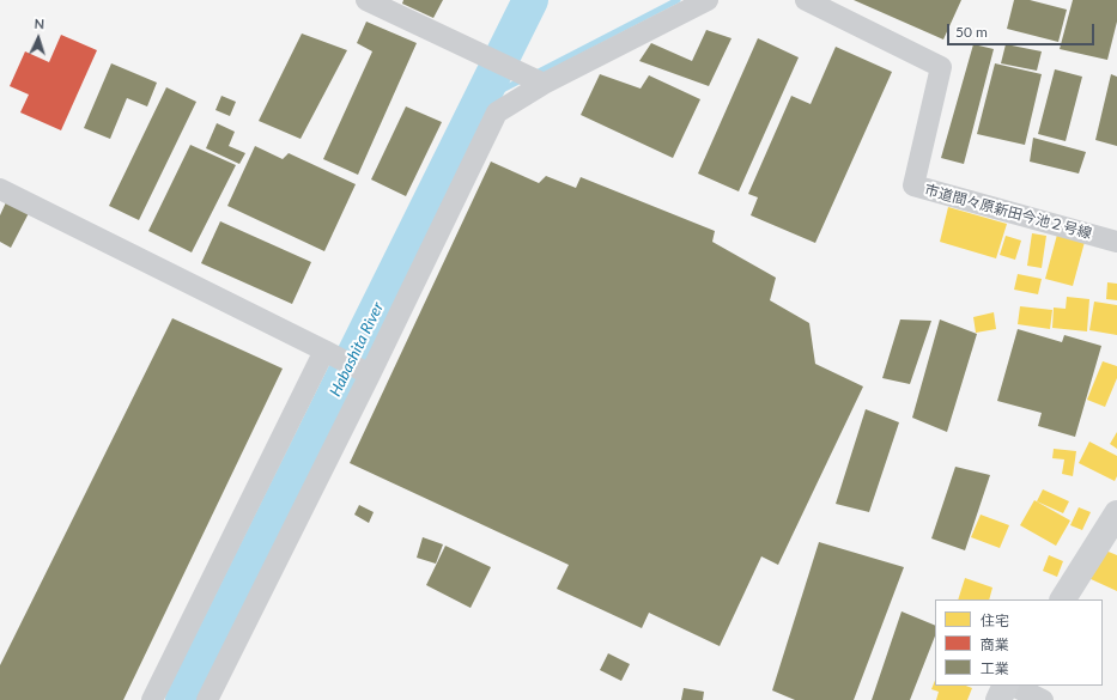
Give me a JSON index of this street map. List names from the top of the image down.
{
  "streets": {
    "street": ["市道間々原新田今池２号線"]
  },
  "water": ["Habashita River"],
  "legend": ["住宅", "商業", "工業"],
  "scale_bar": "50 m",
  "north": "top"
}
